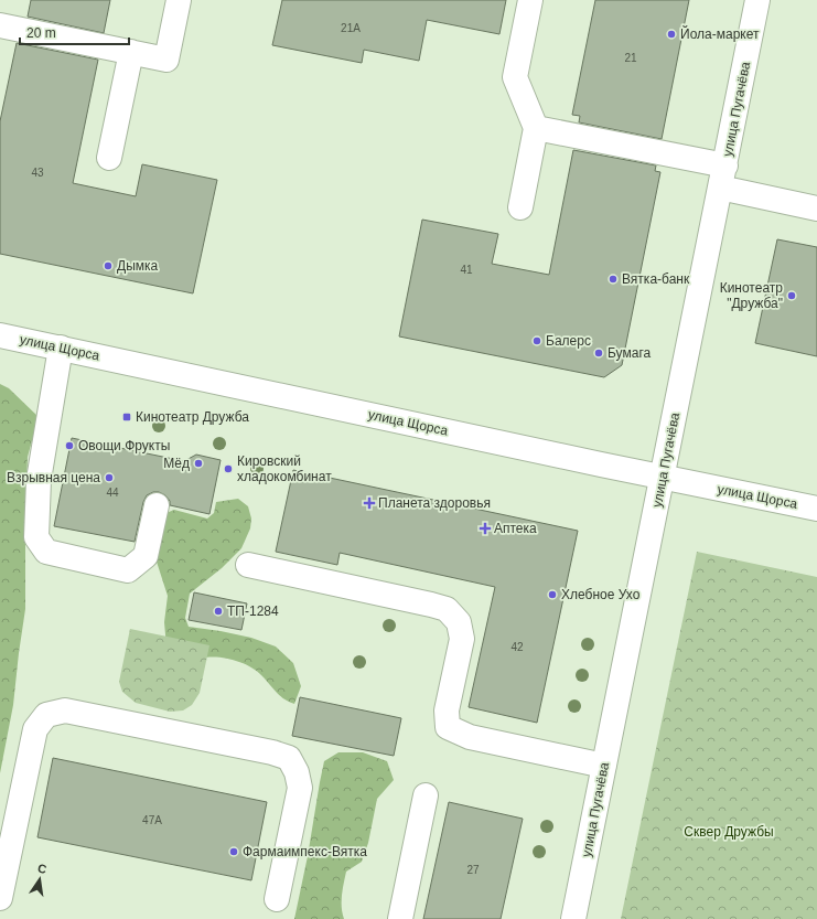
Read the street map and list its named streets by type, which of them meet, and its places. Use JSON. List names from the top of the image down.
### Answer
{
  "streets": {
    "street": ["улица Пугачёва", "улица Щорса"]
  },
  "crossings": [
    ["улица Пугачёва", "улица Щорса"]
  ],
  "parks": ["Сквер Дружбы"],
  "places": {
    "other": [
      "Йола-маркет",
      "Дымка",
      "Вятка-банк",
      "Кинотеатр \"Дружба\"",
      "Балерс",
      "Бумага",
      "Овощи Фрукты",
      "Мёд",
      "Кировский хладокомбинат",
      "Взрывная цена",
      "Хлебное Ухо",
      "ТП-1284",
      "Фармаимпекс-Вятка"
    ],
    "transit": ["Кинотеатр Дружба"],
    "health": ["Планета здоровья", "Аптека"]
  },
  "house_numbers": [
    "21А",
    "21",
    "43",
    "41",
    "44",
    "42",
    "47А",
    "27"
  ],
  "scale_bar": "20 m",
  "north": "top"
}
